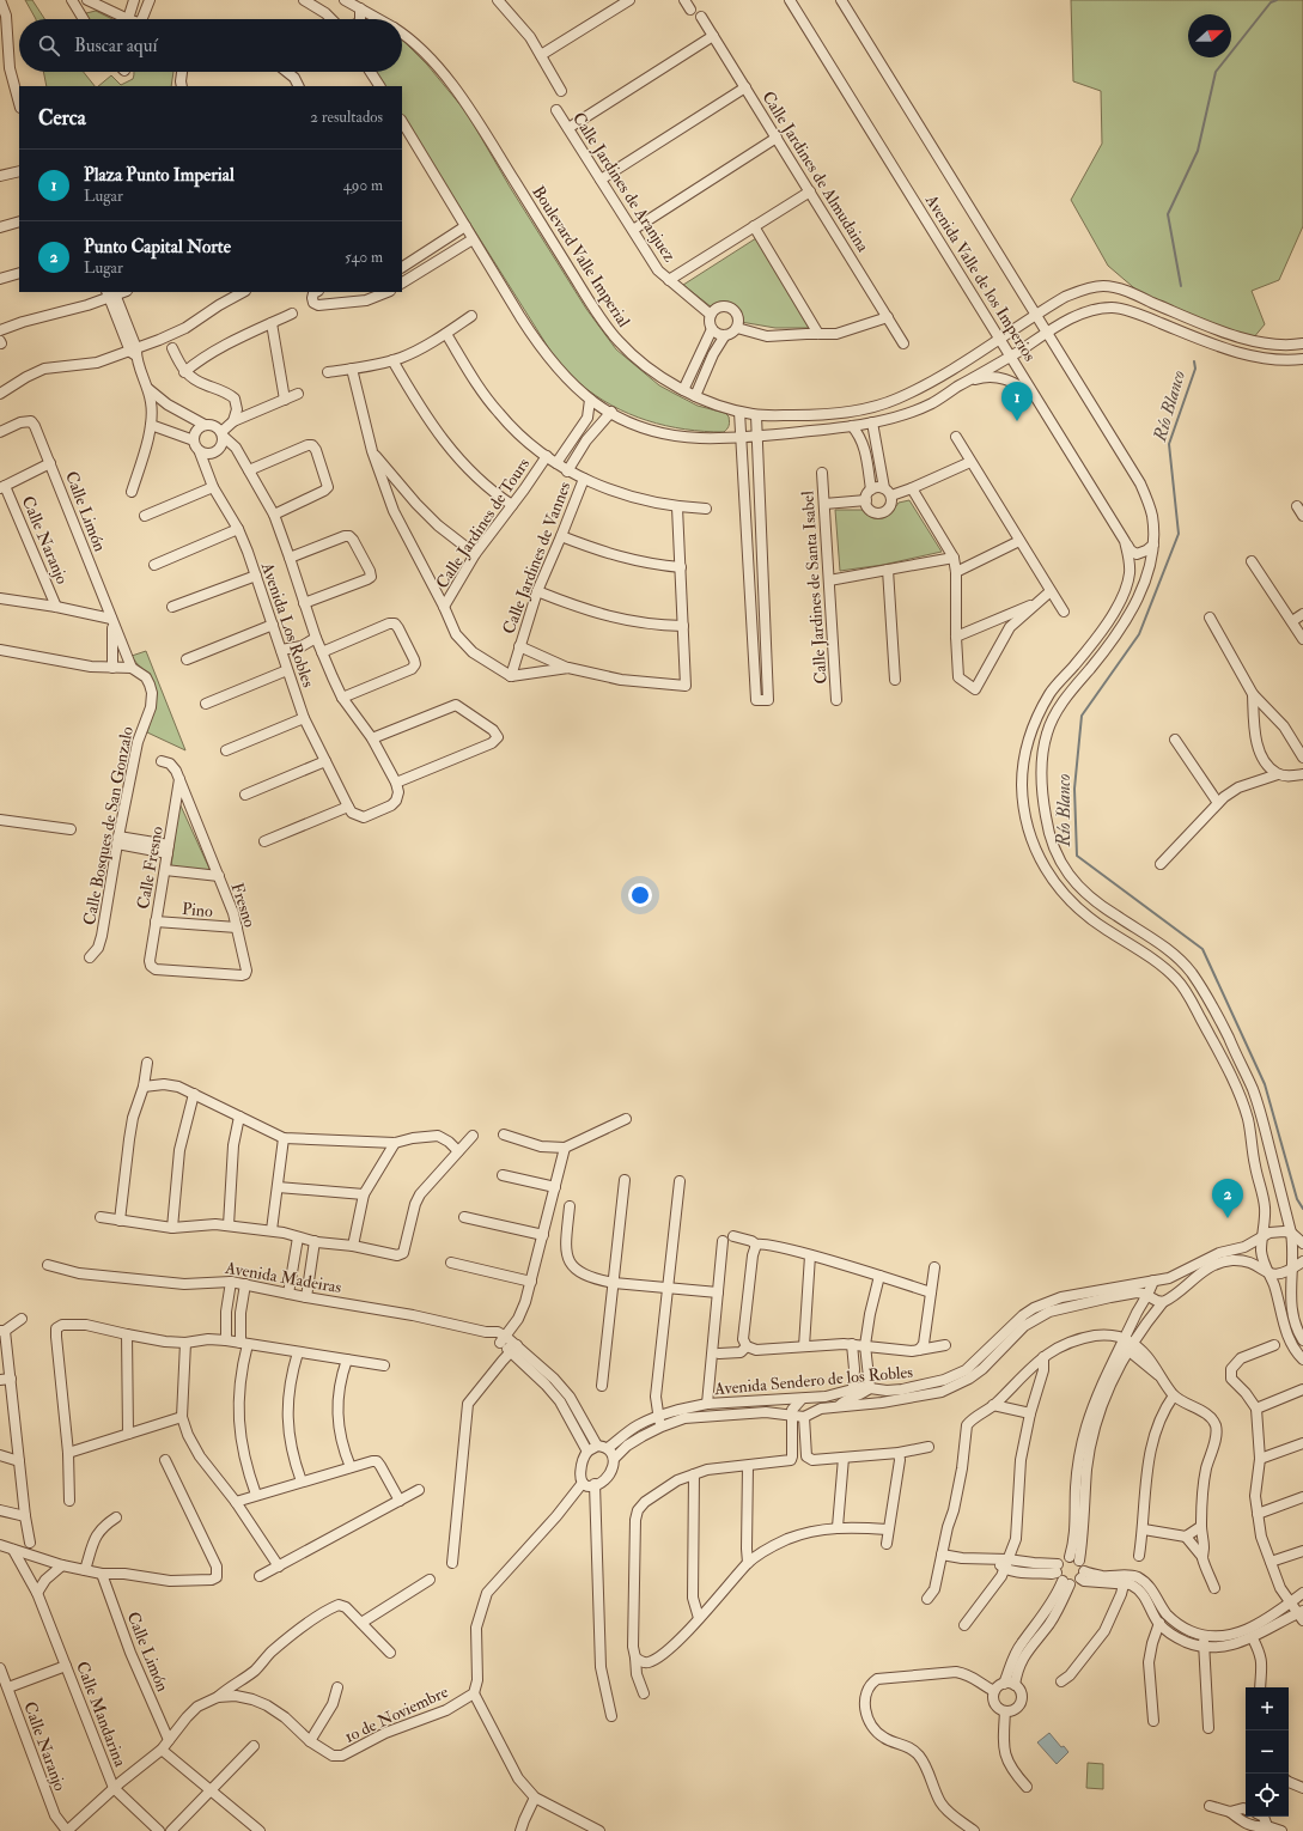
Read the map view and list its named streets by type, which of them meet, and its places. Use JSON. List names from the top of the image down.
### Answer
{
  "streets": {
    "street": [
      "Calle Jardines de Almudaina",
      "Calle Jardines de Aranjuez",
      "Boulevard Valle Imperial",
      "Avenida Valle de los Imperios",
      "Calle Limón",
      "Calle Jardines de Tours",
      "Calle Naranjo",
      "Calle Jardines de Vannes",
      "Calle Jardines de Santa Isabel",
      "Avenida Los Robles",
      "Calle Bosques de San Gonzalo",
      "Calle Fresno",
      "Fresno",
      "Pino",
      "Avenida Madeiras",
      "Avenida Sendero de los Robles",
      "Calle Mandarina",
      "1o de Noviembre"
    ]
  },
  "crossings": [
    ["Boulevard Valle Imperial", "Avenida Valle de los Imperios"],
    ["Avenida Valle de los Imperios", "Avenida Sendero de los Robles"],
    ["Calle Limón", "Calle Bosques de San Gonzalo"],
    ["Calle Limón", "1o de Noviembre"],
    ["Calle Naranjo", "1o de Noviembre"],
    ["Calle Fresno", "Fresno"],
    ["Calle Fresno", "Pino"],
    ["Fresno", "Pino"],
    ["Avenida Madeiras", "Avenida Sendero de los Robles"],
    ["Avenida Madeiras", "1o de Noviembre"],
    ["Avenida Sendero de los Robles", "1o de Noviembre"],
    ["Calle Mandarina", "1o de Noviembre"]
  ],
  "water": ["Río Blanco"],
  "north": "right",
  "page": {
    "search": "Buscar aquí",
    "heading": ["Cerca", "2 resultados"],
    "list": [
      {
        "mark": "1",
        "name": "Plaza Punto Imperial",
        "note": "Lugar",
        "value": "490 m"
      },
      {
        "mark": "2",
        "name": "Punto Capital Norte",
        "note": "Lugar",
        "value": "540 m"
      }
    ],
    "pins": ["1", "2"],
    "map_buttons": ["+", "−"]
  }
}
